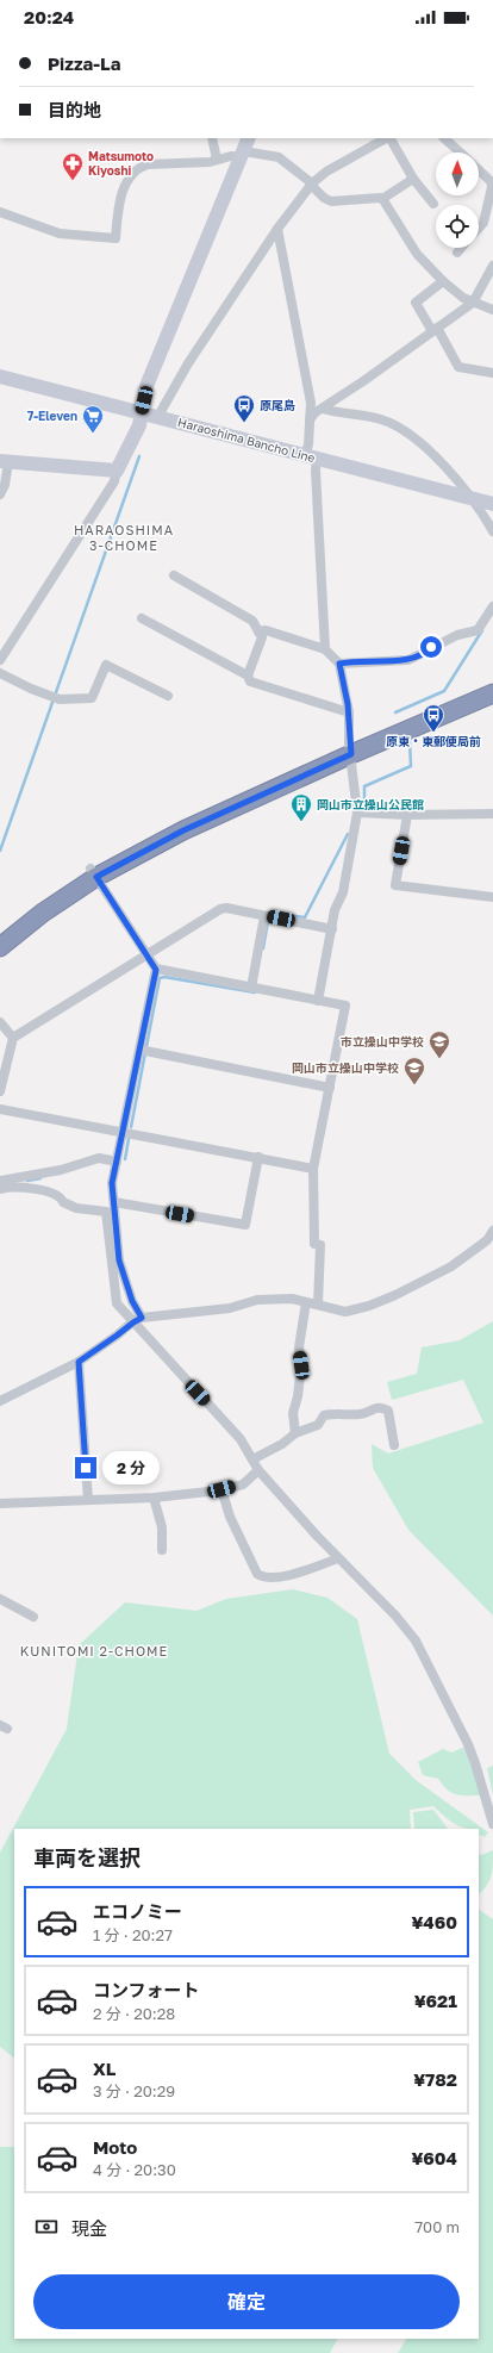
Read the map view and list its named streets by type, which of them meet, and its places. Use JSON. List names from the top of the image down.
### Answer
{
  "streets": {
    "main road": ["Haraoshima Bancho Line"]
  },
  "districts": ["HARAOSHIMA 3-CHOME", "KUNITOMI 2-CHOME"],
  "places": {
    "pharmacy": ["Matsumoto Kiyoshi"],
    "bus stop": ["原尾島", "原東・東郵便局前"],
    "supermarket": ["7-Eleven"],
    "building": ["岡山市立操山公民館"],
    "school or university": ["市立操山中学校", "岡山市立操山中学校"]
  },
  "north": "top",
  "page": {
    "status": "20:24",
    "banner": ["Pizza-La", "目的地"],
    "bubble": "2 分",
    "heading": "車両を選択",
    "list": [
      {
        "name": "エコノミー",
        "note": "1 分 · 20:27",
        "value": "¥460"
      },
      {
        "name": "コンフォート",
        "note": "2 分 · 20:28",
        "value": "¥621"
      },
      {
        "name": "XL",
        "note": "3 分 · 20:29",
        "value": "¥782"
      },
      {
        "name": "Moto",
        "note": "4 分 · 20:30",
        "value": "¥604"
      }
    ],
    "pay": ["現金", "700 m"],
    "buttons": "確定"
  }
}
